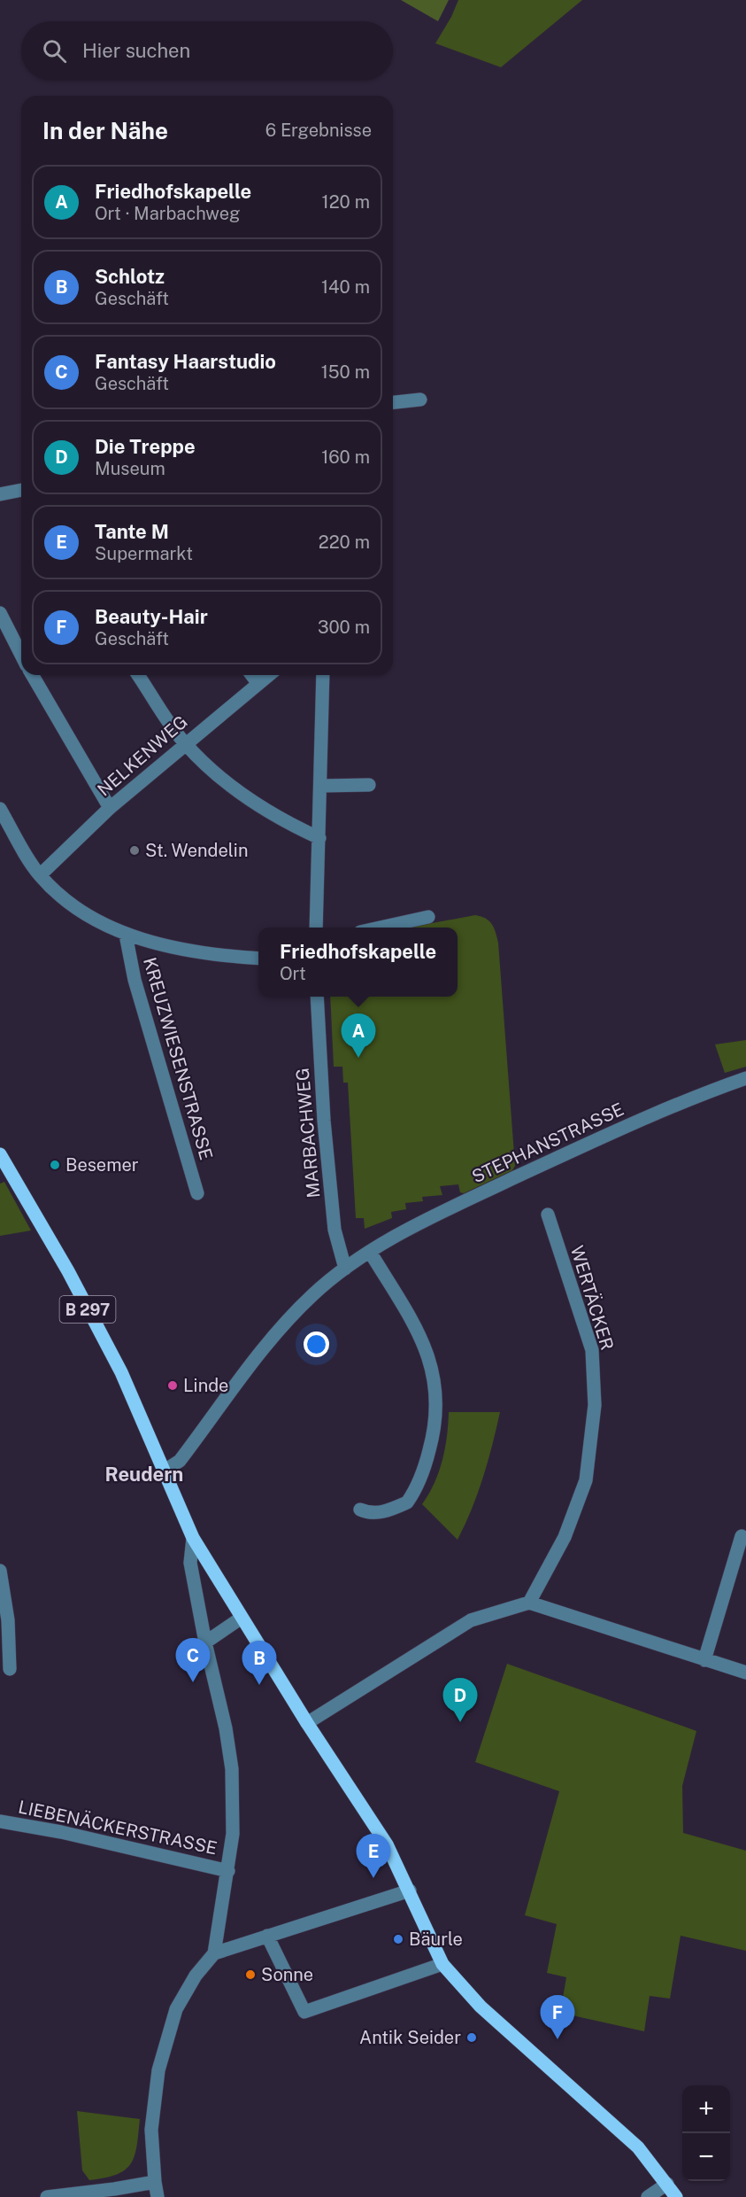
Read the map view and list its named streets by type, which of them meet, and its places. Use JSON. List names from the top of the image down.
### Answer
{
  "streets": {
    "main road": ["B 297"],
    "street": [
      "NELKENWEG",
      "KREUZWIESENSTRASSE",
      "MARBACHWEG",
      "STEPHANSTRASSE",
      "WERTÄCKER",
      "LIEBENÄCKERSTRASSE"
    ]
  },
  "crossings": [
    ["MARBACHWEG", "STEPHANSTRASSE"],
    ["STEPHANSTRASSE", "B 297"]
  ],
  "districts": ["Reudern"],
  "places": [
    "St. Wendelin",
    "Besemer",
    "Linde",
    "Bäurle",
    "Sonne",
    "Antik Seider"
  ],
  "page": {
    "search": "Hier suchen",
    "heading": ["In der Nähe", "6 Ergebnisse"],
    "list": [
      {
        "mark": "A",
        "name": "Friedhofskapelle",
        "note": "Ort · Marbachweg",
        "value": "120 m"
      },
      {
        "mark": "B",
        "name": "Schlotz",
        "note": "Geschäft",
        "value": "140 m"
      },
      {
        "mark": "C",
        "name": "Fantasy Haarstudio",
        "note": "Geschäft",
        "value": "150 m"
      },
      {
        "mark": "D",
        "name": "Die Treppe",
        "note": "Museum",
        "value": "160 m"
      },
      {
        "mark": "E",
        "name": "Tante M",
        "note": "Supermarkt",
        "value": "220 m"
      },
      {
        "mark": "F",
        "name": "Beauty-Hair",
        "note": "Geschäft",
        "value": "300 m"
      }
    ],
    "popup": ["Friedhofskapelle", "Ort"],
    "pins": [
      "A",
      "C",
      "B",
      "D",
      "E",
      "F"
    ],
    "map_buttons": ["+", "−"]
  }
}
